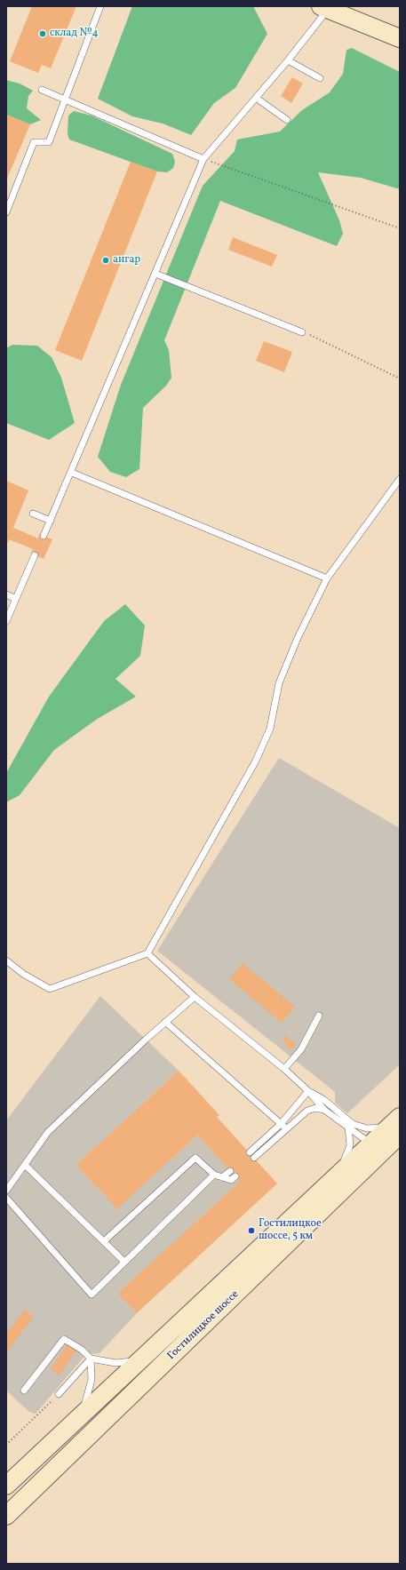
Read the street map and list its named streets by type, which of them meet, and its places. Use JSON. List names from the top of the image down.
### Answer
{
  "streets": {
    "main road": ["Гостилицкое шоссе"]
  },
  "places": ["склад №4", "ангар", "Гостилицкое шоссе, 5 км"]
}
